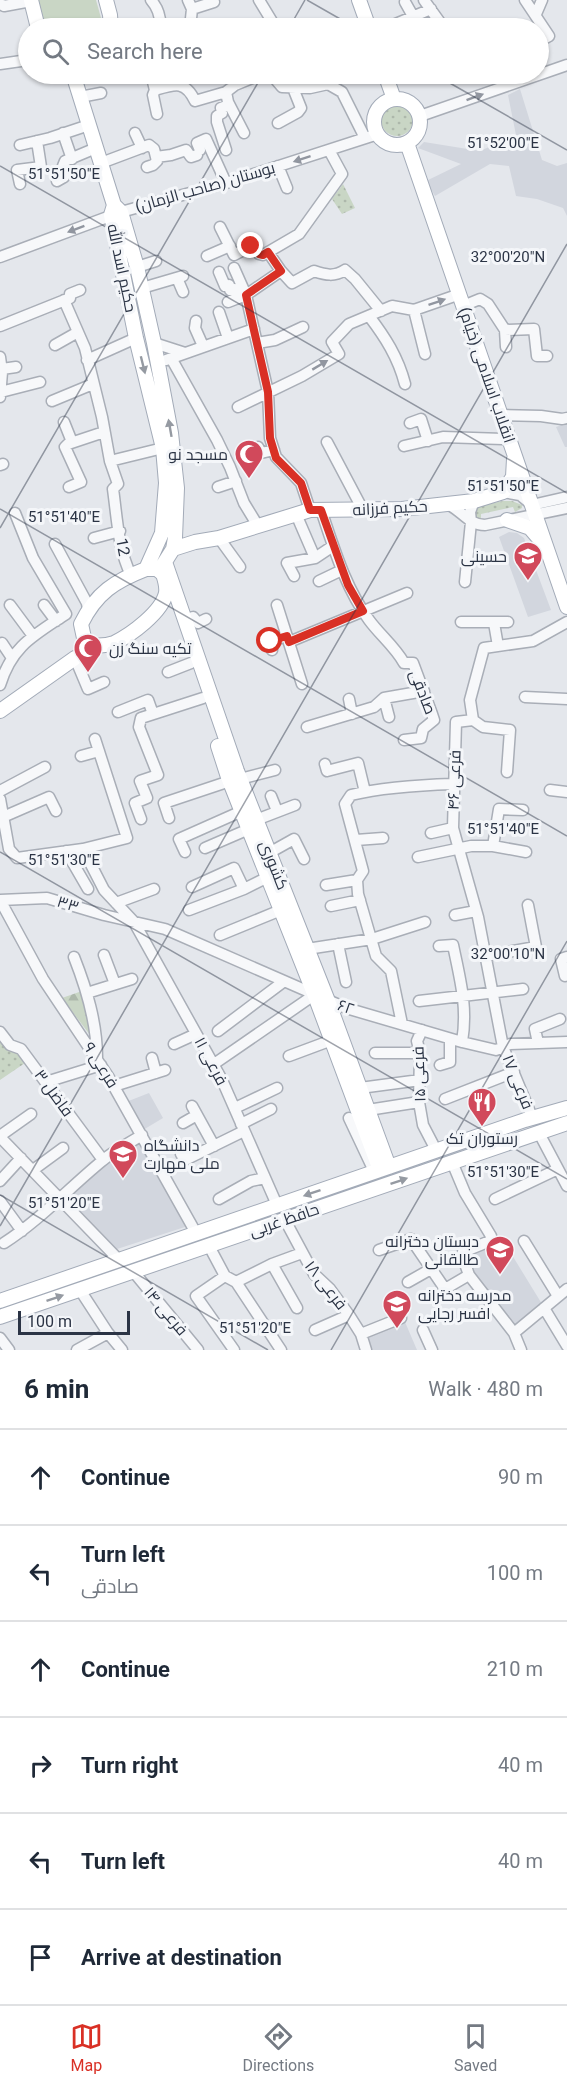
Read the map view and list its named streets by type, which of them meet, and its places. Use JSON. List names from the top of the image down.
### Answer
{
  "streets": {
    "main road": [
      "حکیم اسد الله",
      "انقلاب اسلامی (خیام)",
      "حکیم فرزانه",
      "کشوری",
      "حافظ غربی"
    ],
    "street": [
      "بوستان (صاحب الزمان)",
      "12",
      "صادقی",
      "فرعی ۴۶",
      "۳۳",
      "۶۲",
      "فرعی ۱۱",
      "فرعی ۹",
      "فرعی ۱۵",
      "فرعی ۱۷",
      "فاضل ۳",
      "فرعی ۱۸",
      "فرعی ۱۴"
    ]
  },
  "crossings": [
    ["بوستان (صاحب الزمان)", "حکیم اسد الله"],
    ["بوستان (صاحب الزمان)", "انقلاب اسلامی (خیام)"],
    ["حکیم اسد الله", "حکیم فرزانه"],
    ["حکیم اسد الله", "کشوری"],
    ["حکیم فرزانه", "صادقی"],
    ["فرعی ۴۶", "۶۲"],
    ["فرعی ۴۶", "فرعی ۱۷"],
    ["کشوری", "۶۲"],
    ["کشوری", "حافظ غربی"],
    ["۳۳", "۶۲"],
    ["۳۳", "فرعی ۱۱"],
    ["۳۳", "فرعی ۹"],
    ["۶۲", "فرعی ۱۱"],
    ["۶۲", "فرعی ۱۵"],
    ["۶۲", "فرعی ۱۷"],
    ["فرعی ۱۱", "حافظ غربی"],
    ["فرعی ۹", "حافظ غربی"],
    ["فرعی ۱۵", "حافظ غربی"],
    ["فرعی ۱۷", "حافظ غربی"],
    ["حافظ غربی", "فرعی ۱۸"],
    ["حافظ غربی", "فرعی ۱۴"]
  ],
  "places": {
    "mosque": ["مسجد نو", "تکیه سنگ زن"],
    "school or university": [
      "حسینی",
      "دانشگاه ملی مهارت",
      "دبستان دخترانه طالقانی",
      "مدرسه دخترانه افسر رجایی"
    ],
    "restaurant": ["رستوران تک"]
  },
  "scale_bar": "100 m",
  "page": {
    "search": "Search here",
    "scale": "100 m",
    "heading": ["6 min", "Walk · 480 m"],
    "list": [
      ["Continue", "90 m"],
      ["Turn left", "صادقی", "100 m"],
      ["Continue", "210 m"],
      ["Turn right", "40 m"],
      ["Turn left", "40 m"],
      "Arrive at destination"
    ],
    "nav": ["Map", "Directions", "Saved"]
  },
  "coordinates": [
    "51°52'00\"E",
    "51°51'50\"E",
    "32°00'20\"N",
    "51°51'40\"E",
    "51°51'30\"E",
    "32°00'10\"N",
    "51°51'20\"E"
  ]
}
